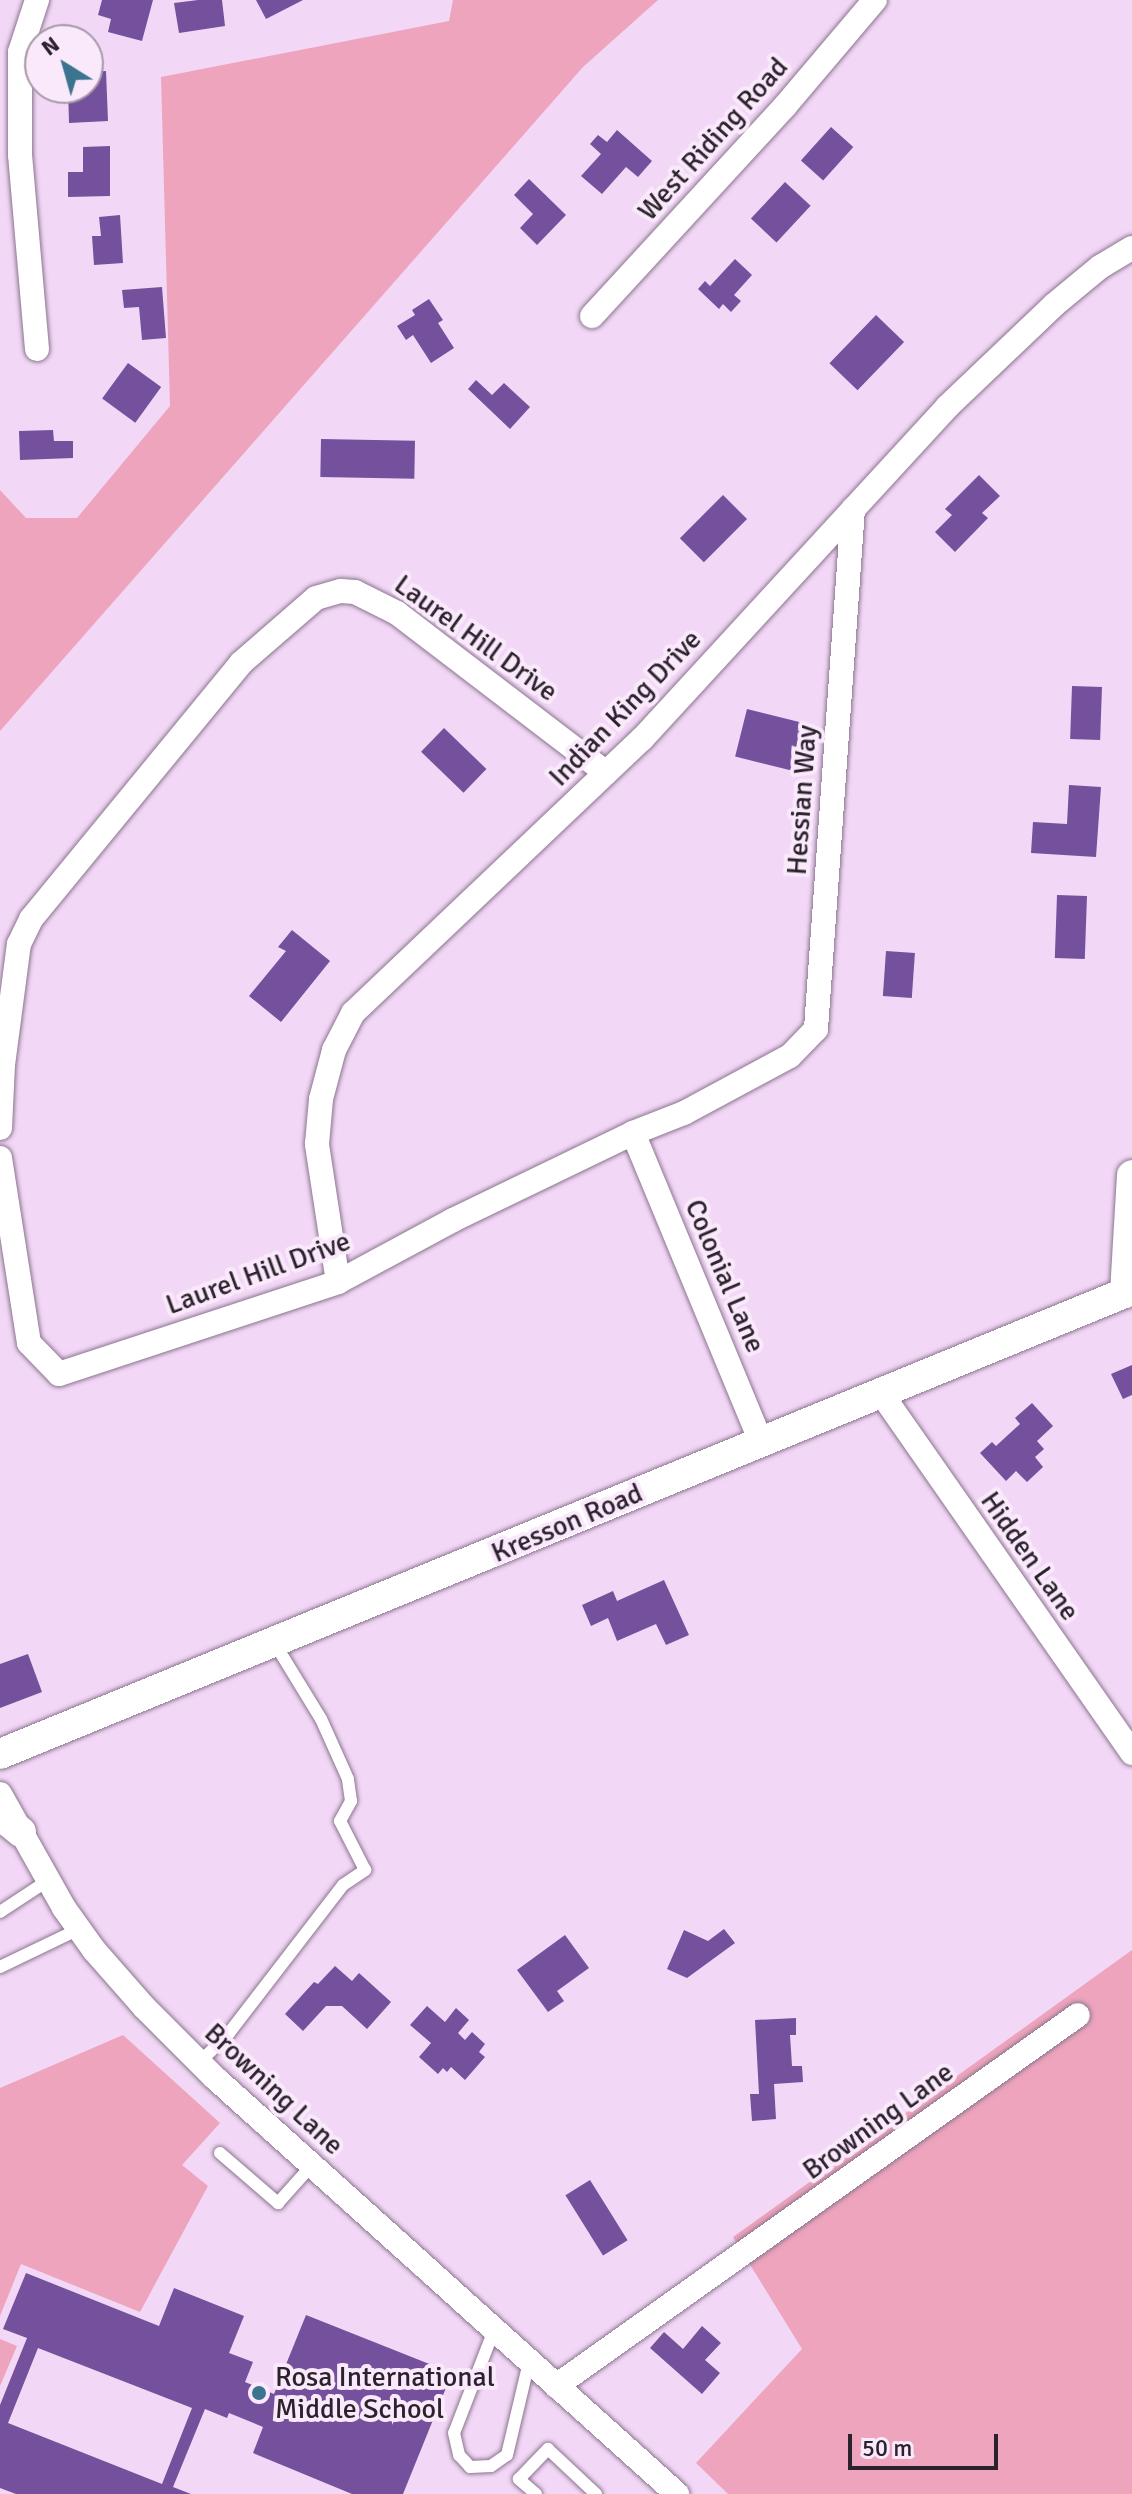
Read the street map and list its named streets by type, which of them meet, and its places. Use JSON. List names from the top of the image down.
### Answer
{
  "streets": {
    "street": [
      "West Riding Road",
      "Laurel Hill Drive",
      "Indian King Drive",
      "Hessian Way",
      "Colonial Lane",
      "Kresson Road",
      "Hidden Lane",
      "Browning Lane"
    ]
  },
  "crossings": [
    ["Laurel Hill Drive", "Indian King Drive"],
    ["Laurel Hill Drive", "Hessian Way"],
    ["Laurel Hill Drive", "Colonial Lane"],
    ["Indian King Drive", "Hessian Way"],
    ["Colonial Lane", "Kresson Road"],
    ["Kresson Road", "Hidden Lane"]
  ],
  "places": ["Rosa International Middle School"],
  "scale_bar": "50 m",
  "north": "top left"
}
